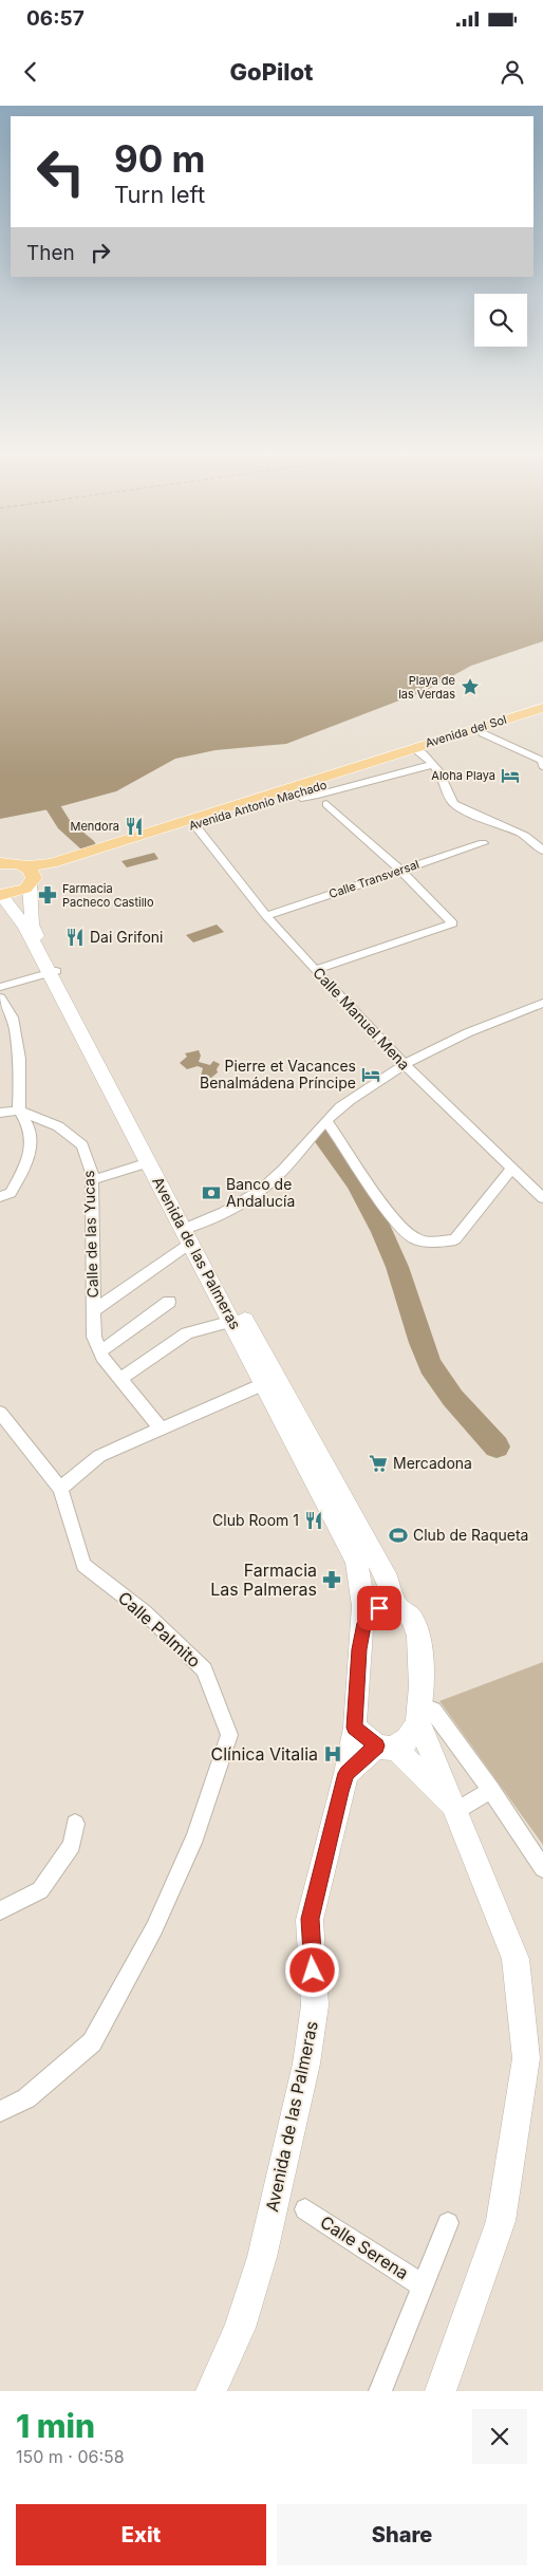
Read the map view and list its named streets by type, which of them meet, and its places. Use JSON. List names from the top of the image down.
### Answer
{
  "streets": {
    "main road": ["Avenida del Sol", "Avenida Antonio Machado"],
    "street": [
      "Calle Transversal",
      "Calle Manuel Mena",
      "Calle de las Yucas",
      "Avenida de las Palmeras",
      "Calle Palmito",
      "Calle Serena"
    ]
  },
  "crossings": [
    ["Avenida del Sol", "Avenida Antonio Machado"],
    ["Avenida Antonio Machado", "Calle Manuel Mena"],
    ["Avenida Antonio Machado", "Avenida de las Palmeras"],
    ["Calle Transversal", "Calle Manuel Mena"]
  ],
  "places": {
    "place": ["Playa de las Verdas"],
    "hotel": ["Aloha Playa", "Pierre et Vacances Benalmádena Príncipe"],
    "restaurant": ["Mendora", "Dai Grifoni", "Club Room 1"],
    "pharmacy": ["Farmacia Pacheco Castillo", "Farmacia Las Palmeras"],
    "bank": ["Banco de Andalucía"],
    "supermarket": ["Mercadona"],
    "sports": ["Club de Raqueta"],
    "hospital": ["Clínica Vitalia"]
  },
  "page": {
    "status": "06:57",
    "header": "GoPilot",
    "turn": ["90 m", "Turn left"],
    "then": "Then",
    "heading": ["1 min", "150 m · 06:58"],
    "buttons": ["Exit", "Share"]
  }
}
